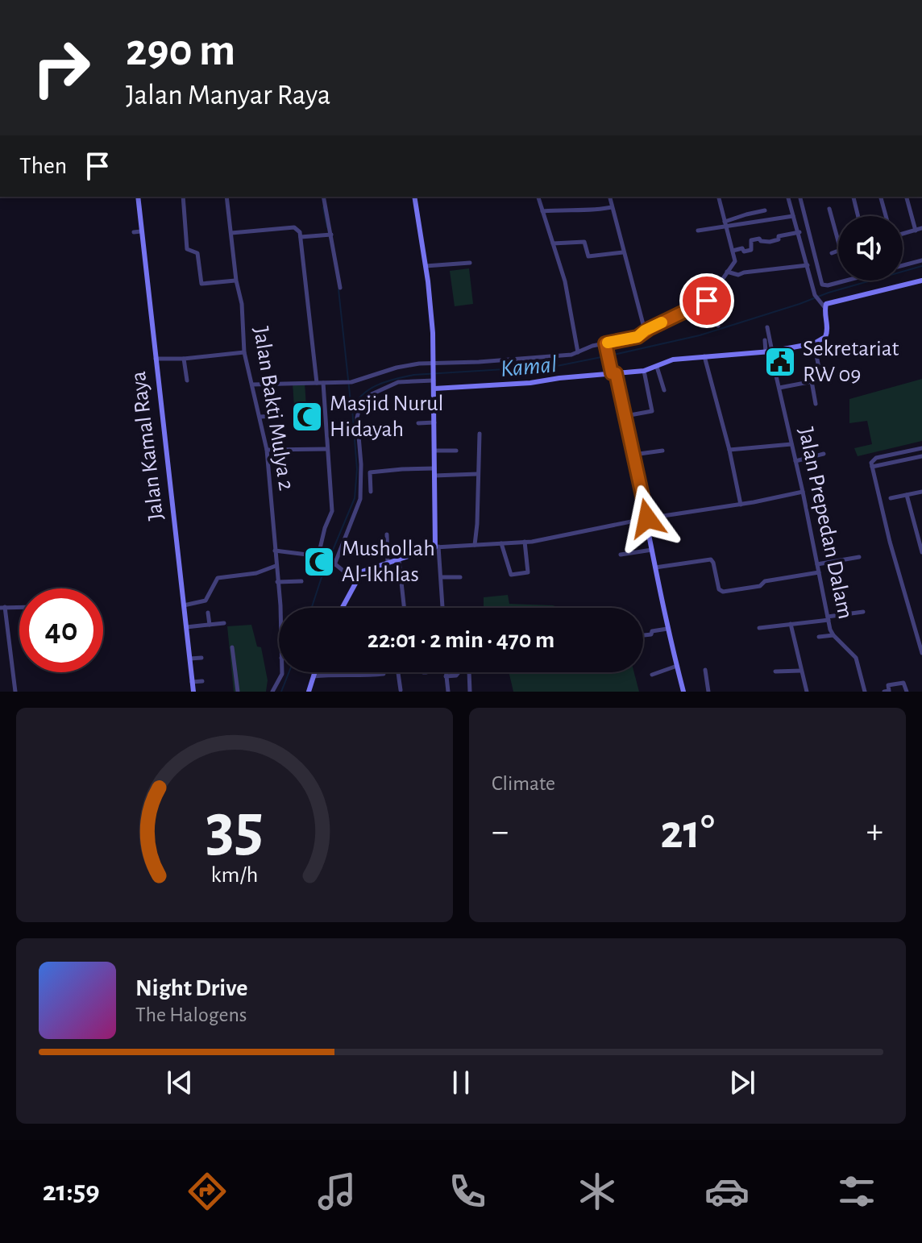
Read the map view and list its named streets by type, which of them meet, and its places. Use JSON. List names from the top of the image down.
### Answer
{
  "streets": {
    "street": ["Jalan Bakti Mulya 2", "Jalan Kamal Raya", "Jalan Prepedan Dalam"]
  },
  "water": ["Kamal"],
  "places": {
    "public building": ["Sekretariat RW 09"],
    "mosque": ["Masjid Nurul Hidayah", "Mushollah Al-Ikhlas"]
  },
  "page": {
    "turn": ["290 m", "Jalan Manyar Raya"],
    "then": "Then",
    "limit": "40",
    "trip": "22:01 · 2 min · 470 m",
    "tile": "Climate",
    "heat": ["−", "21°", "+"],
    "song": ["Night Drive", "The Halogens"],
    "tabs": "21:59",
    "gauge": ["35", "km/h"]
  }
}
